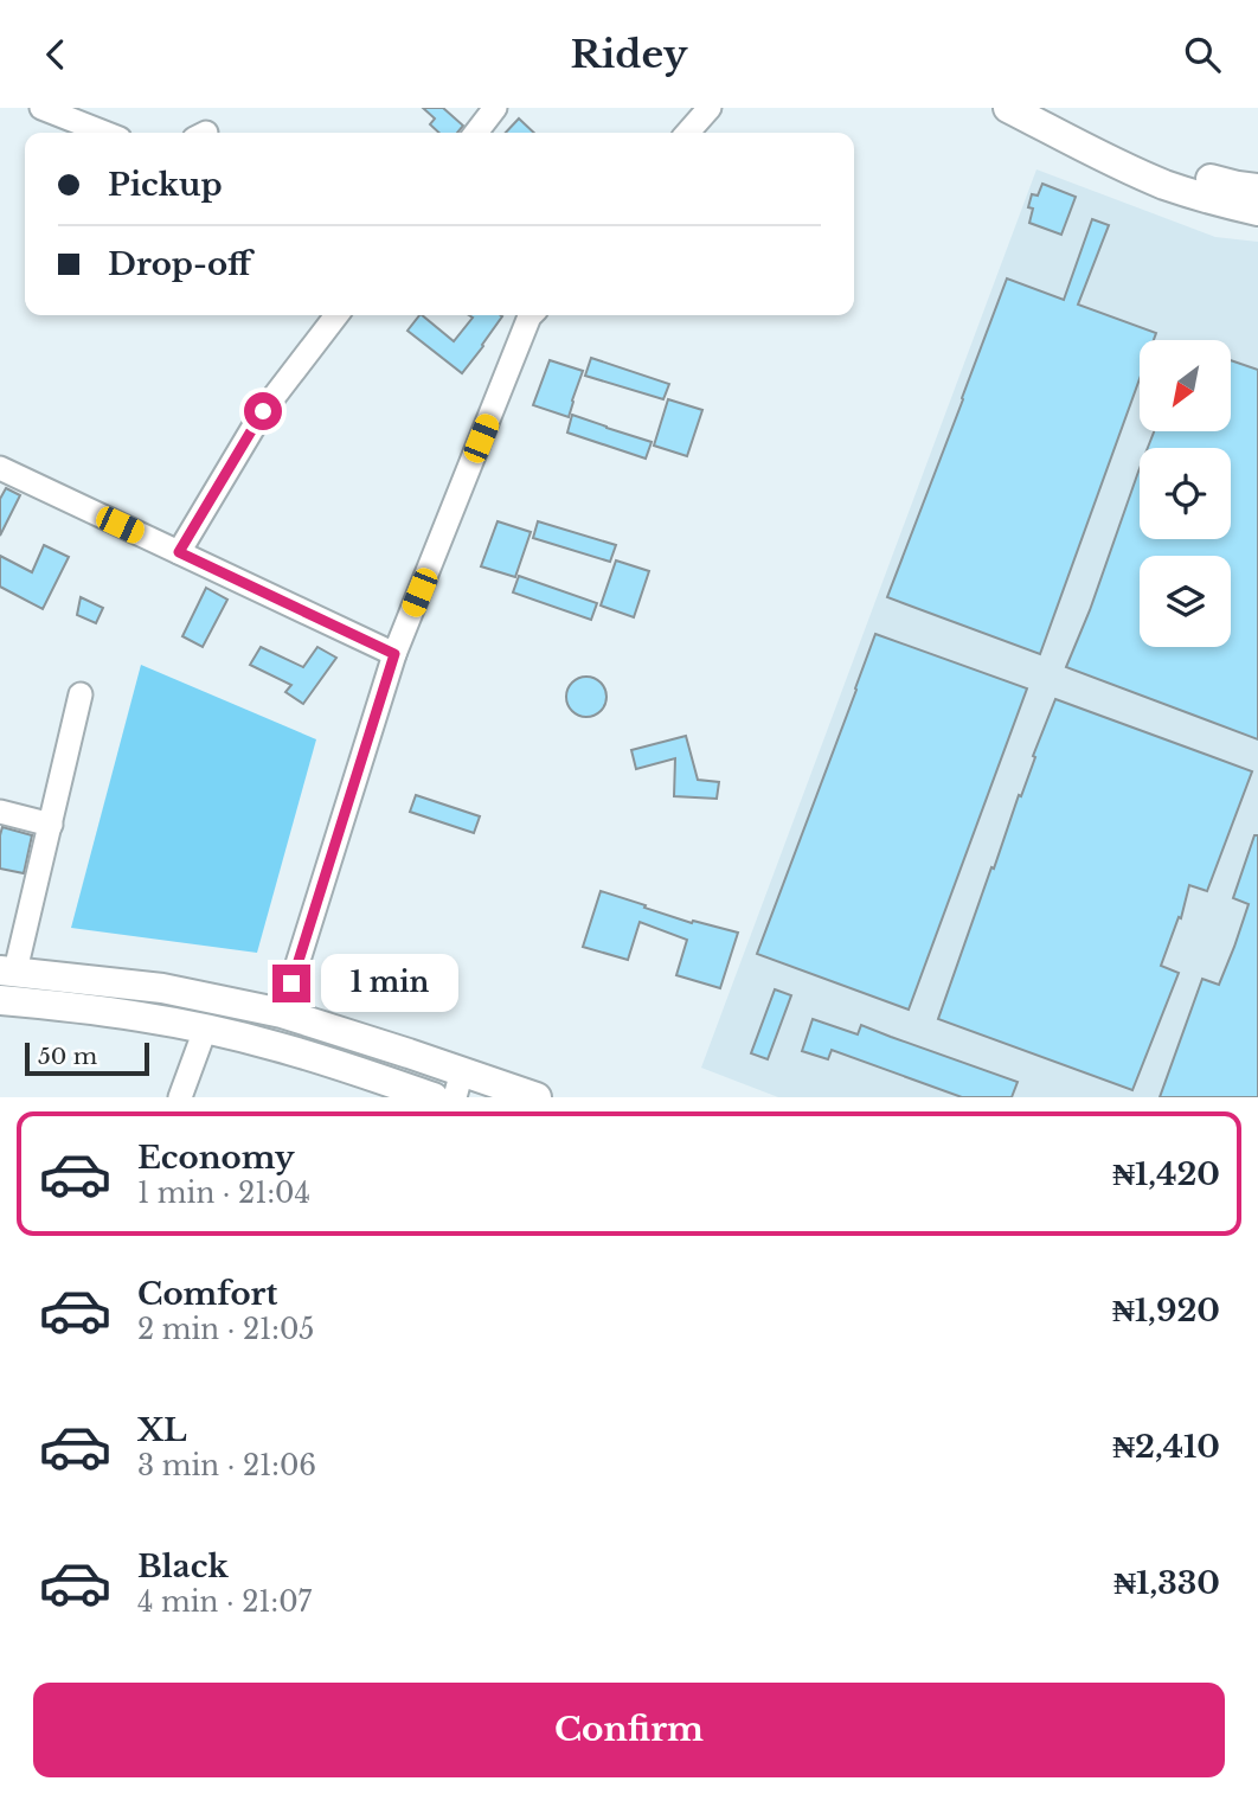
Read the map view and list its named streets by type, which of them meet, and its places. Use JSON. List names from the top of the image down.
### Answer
{
  "scale_bar": "50 m",
  "north": "bottom left",
  "page": {
    "header": "Ridey",
    "banner": ["Pickup", "Drop-off"],
    "bubble": "1 min",
    "scale": "50 m",
    "list": [
      {
        "name": "Economy",
        "note": "1 min · 21:04",
        "value": "₦1,420"
      },
      {
        "name": "Comfort",
        "note": "2 min · 21:05",
        "value": "₦1,920"
      },
      {
        "name": "XL",
        "note": "3 min · 21:06",
        "value": "₦2,410"
      },
      {
        "name": "Black",
        "note": "4 min · 21:07",
        "value": "₦1,330"
      }
    ],
    "buttons": "Confirm"
  }
}
